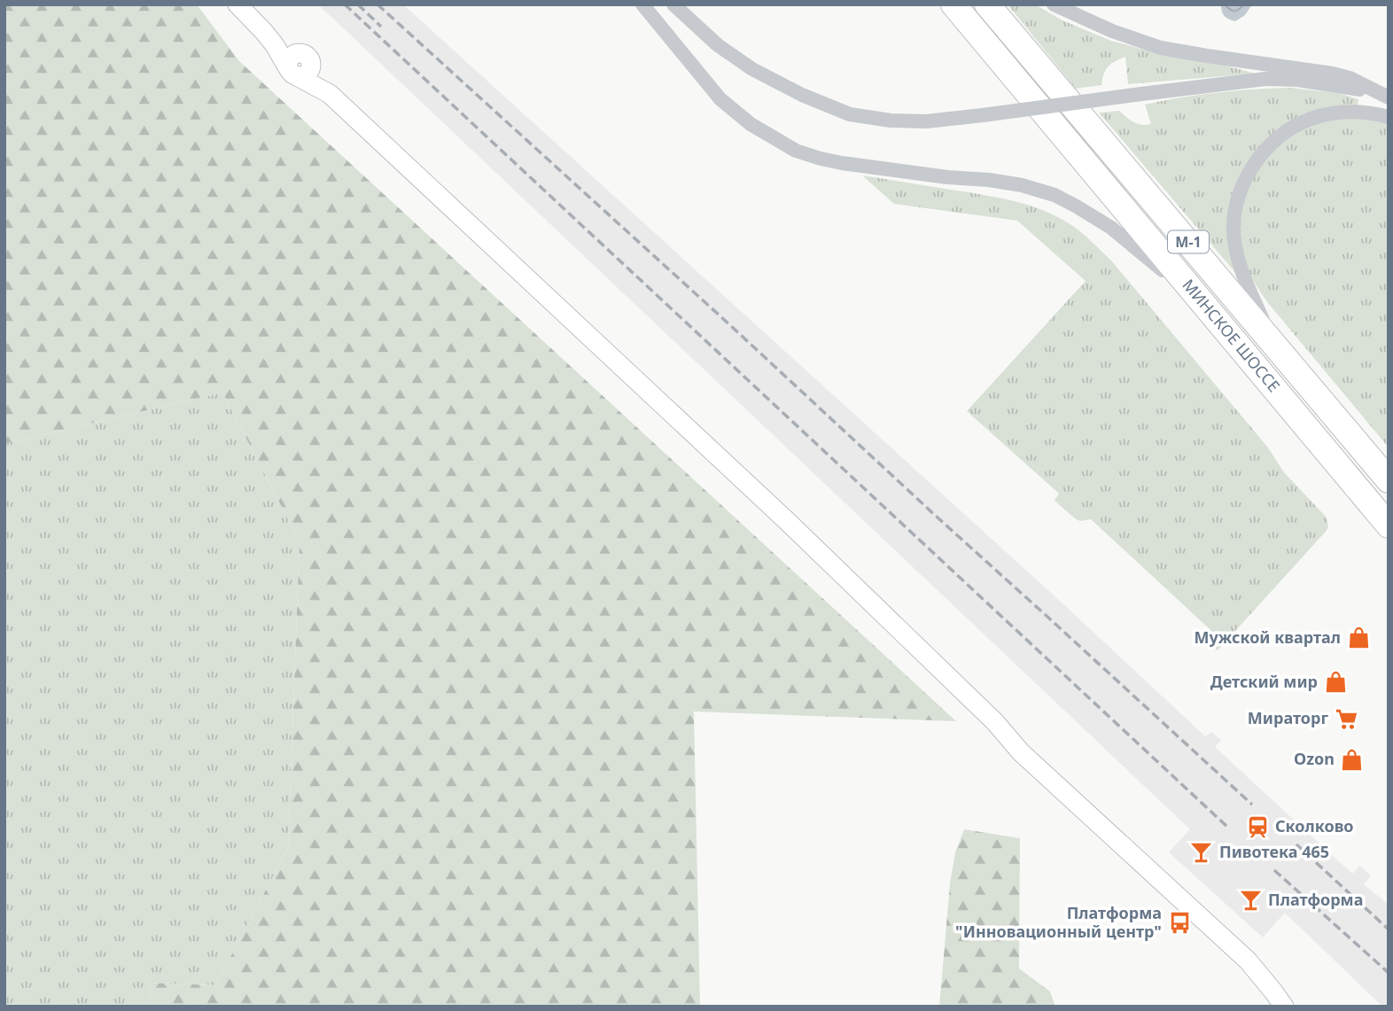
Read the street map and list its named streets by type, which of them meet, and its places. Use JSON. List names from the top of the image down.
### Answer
{
  "streets": {
    "highway": ["М-1", "МИНСКОЕ ШОССЕ"]
  },
  "places": {
    "shop": ["Мужской квартал", "Детский мир", "Ozon"],
    "supermarket": ["Мираторг"],
    "station": ["Сколково"],
    "bar": ["Пивотека 465", "Платформа"],
    "bus stop": ["Платформа \"Инновационный центр\""]
  }
}
